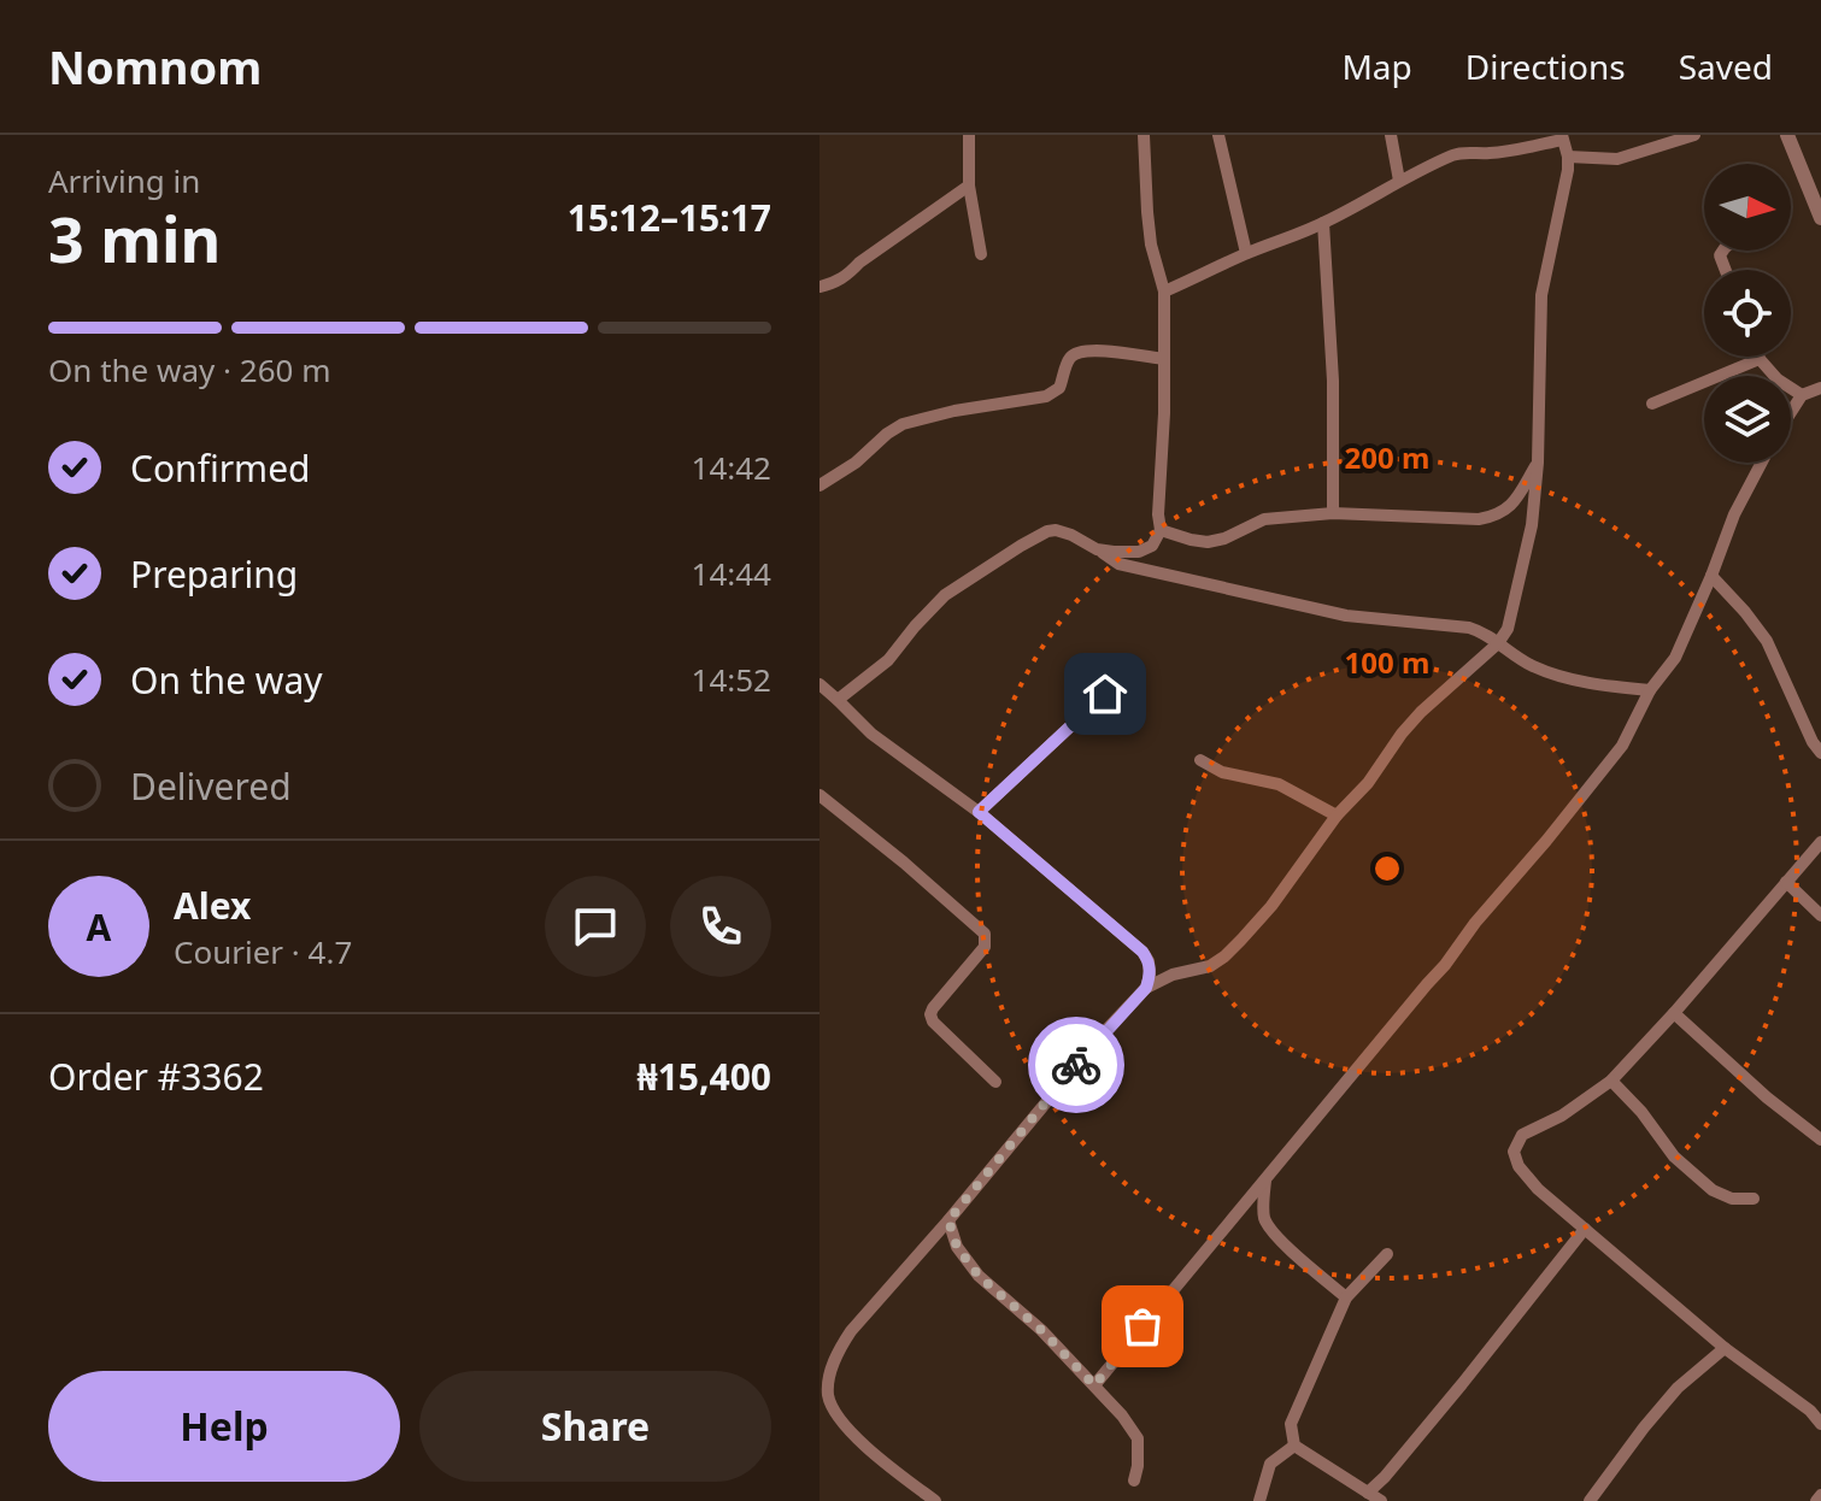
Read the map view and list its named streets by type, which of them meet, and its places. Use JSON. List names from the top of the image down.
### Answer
{
  "north": "right",
  "page": {
    "header": "Nomnom",
    "nav": ["Map", "Directions", "Saved"],
    "heading": ["3 min", "Arriving in", "15:12–15:17"],
    "panel": [
      "Alex",
      "Courier · 4.7",
      "Order #3362",
      "₦15,400"
    ],
    "bar": "On the way · 260 m",
    "list": [
      ["Confirmed", "14:42"],
      ["Preparing", "14:44"],
      ["On the way", "14:52"],
      "Delivered"
    ],
    "round": "A",
    "buttons": ["Help", "Share"]
  },
  "rings": ["200 m", "100 m"]
}
